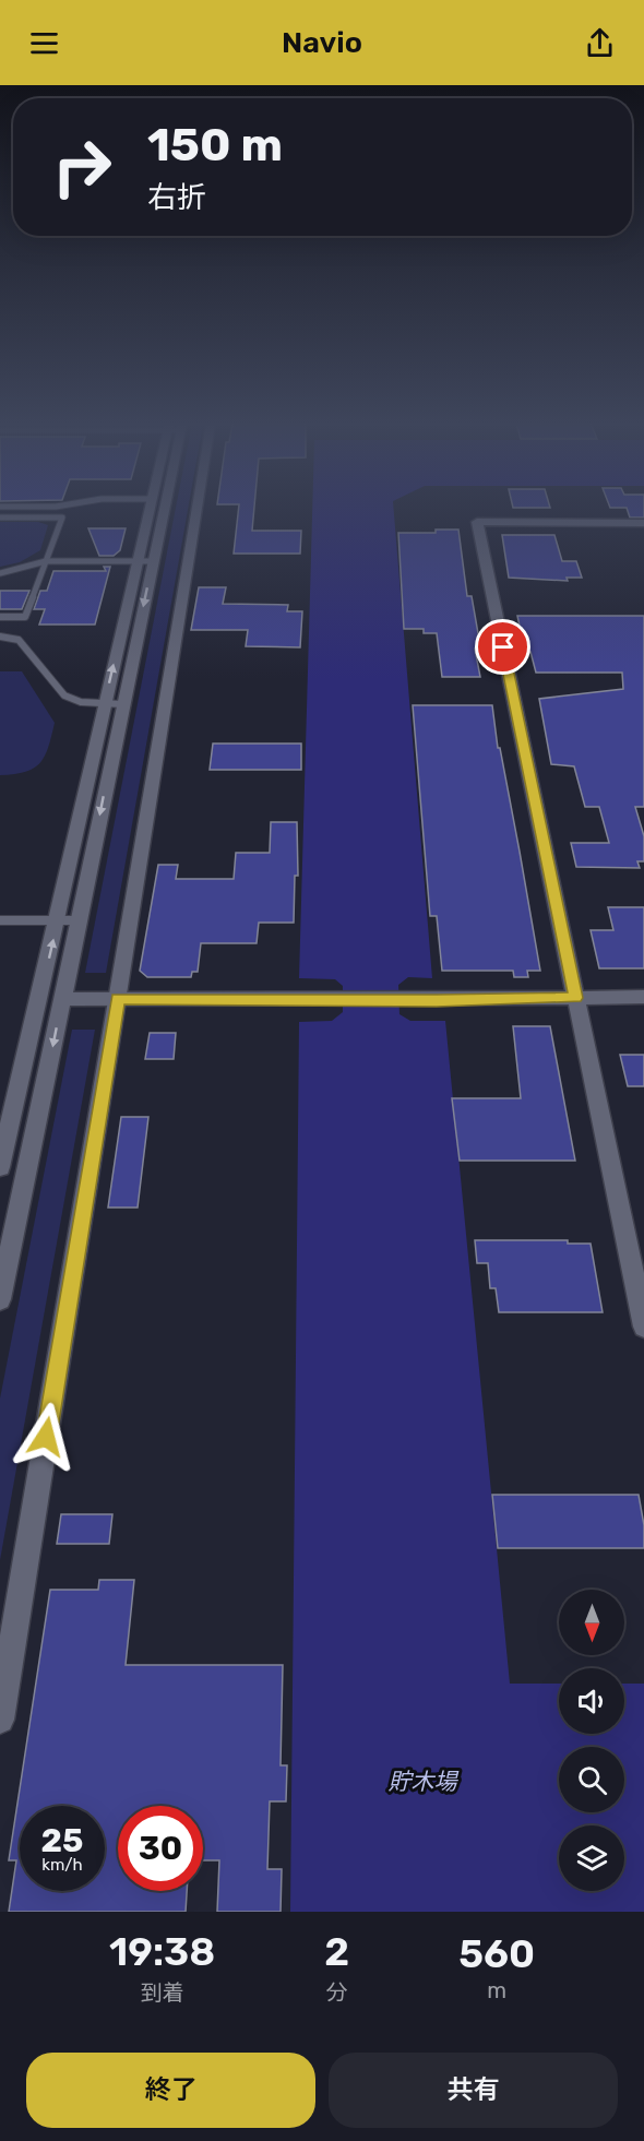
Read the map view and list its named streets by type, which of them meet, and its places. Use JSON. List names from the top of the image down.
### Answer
{
  "water": ["貯木場"],
  "north": "bottom",
  "page": {
    "header": "Navio",
    "turn": ["150 m", "右折"],
    "speed": "25 km/h",
    "limit": "30",
    "eta": [
      "19:38",
      "到着",
      "2",
      "分",
      "560",
      "m"
    ],
    "buttons": ["終了", "共有"]
  }
}
